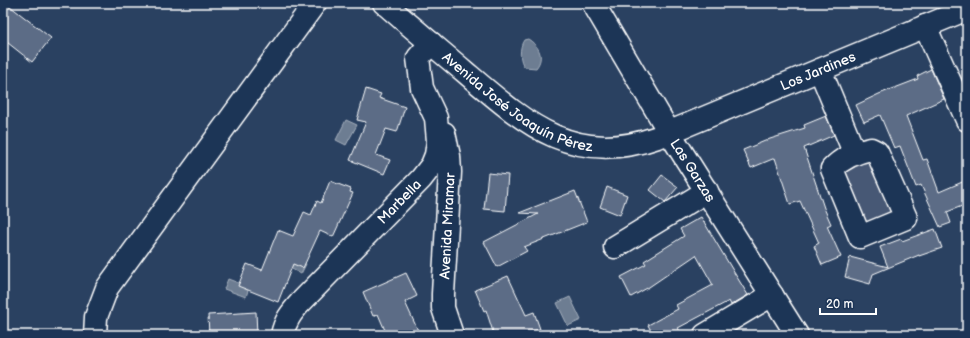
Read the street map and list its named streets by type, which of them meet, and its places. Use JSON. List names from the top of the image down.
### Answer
{
  "streets": {
    "street": [
      "Los Jardines",
      "Avenida José Joaquín Pérez",
      "Las Garzas",
      "Marbella",
      "Avenida Miramar"
    ]
  },
  "crossings": [
    ["Los Jardines", "Avenida José Joaquín Pérez"],
    ["Los Jardines", "Las Garzas"],
    ["Avenida José Joaquín Pérez", "Las Garzas"],
    ["Avenida José Joaquín Pérez", "Marbella"],
    ["Marbella", "Avenida Miramar"]
  ],
  "scale_bar": "20 m"
}
